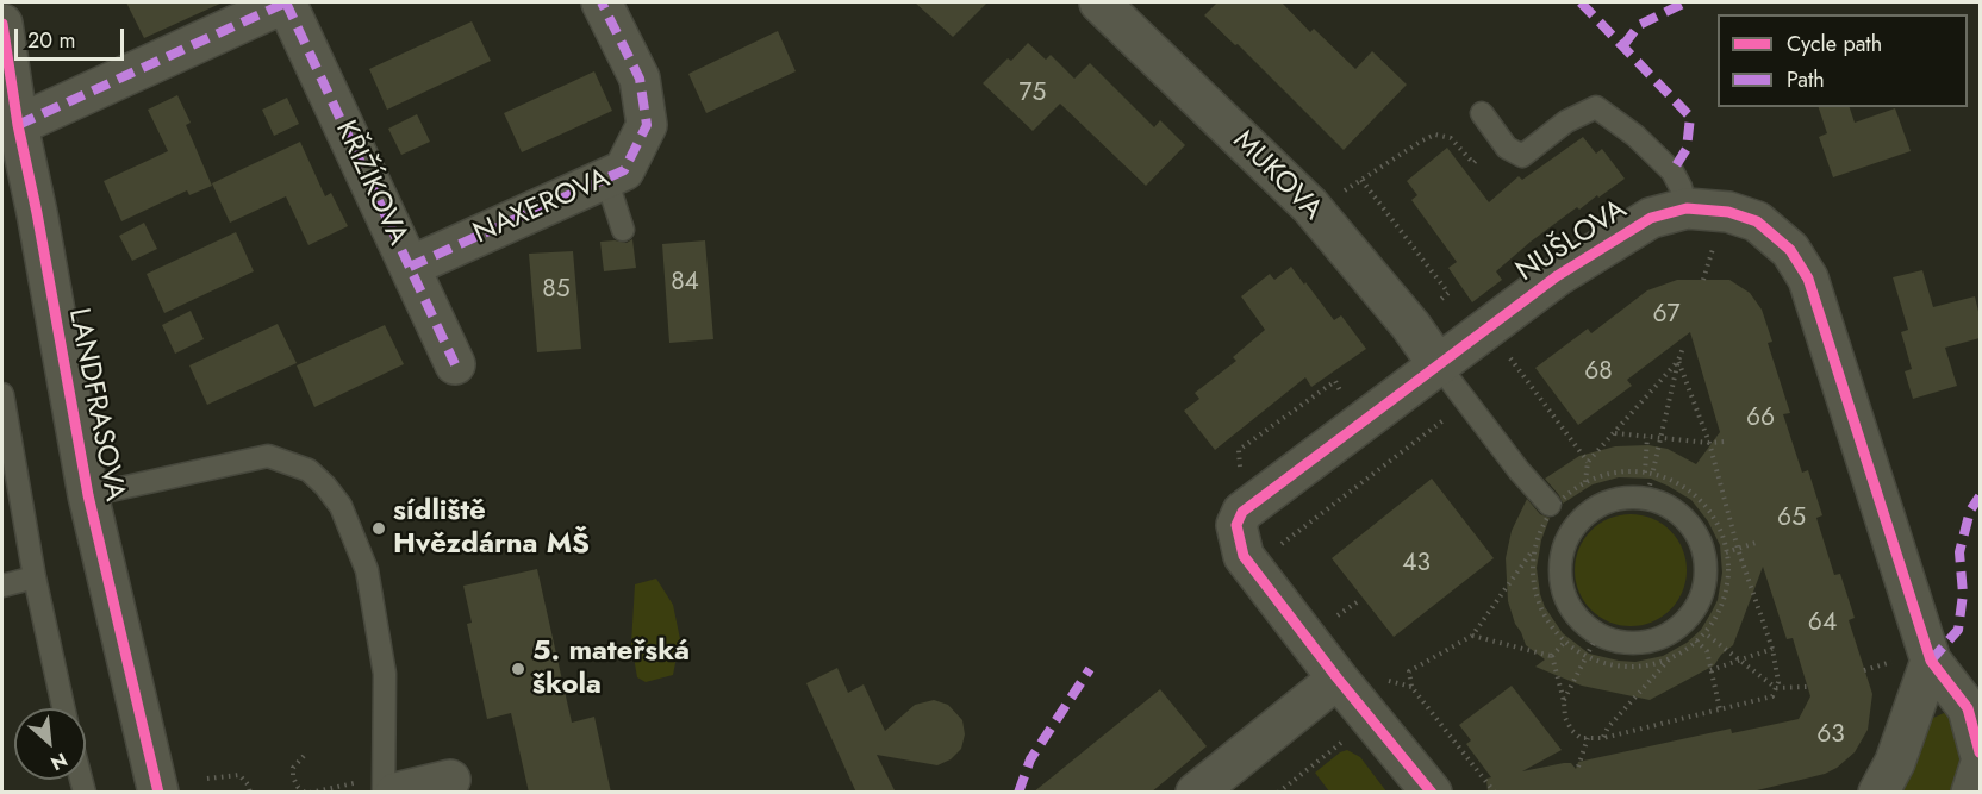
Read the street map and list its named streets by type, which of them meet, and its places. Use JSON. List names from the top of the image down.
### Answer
{
  "streets": {
    "street": [
      "MUKOVA",
      "KŘIŽÍKOVA",
      "NAXEROVA",
      "NUŠLOVA",
      "LANDFRASOVA"
    ]
  },
  "crossings": [
    ["MUKOVA", "NUŠLOVA"],
    ["KŘIŽÍKOVA", "NAXEROVA"]
  ],
  "places": ["sídliště Hvězdárna MŠ", "5. mateřská škola"],
  "house_numbers": [
    "75",
    "84",
    "85",
    "67",
    "68",
    "66",
    "65",
    "43",
    "64",
    "63"
  ],
  "legend": ["Cycle path", "Path"],
  "scale_bar": "20 m",
  "north": "bottom right"
}
